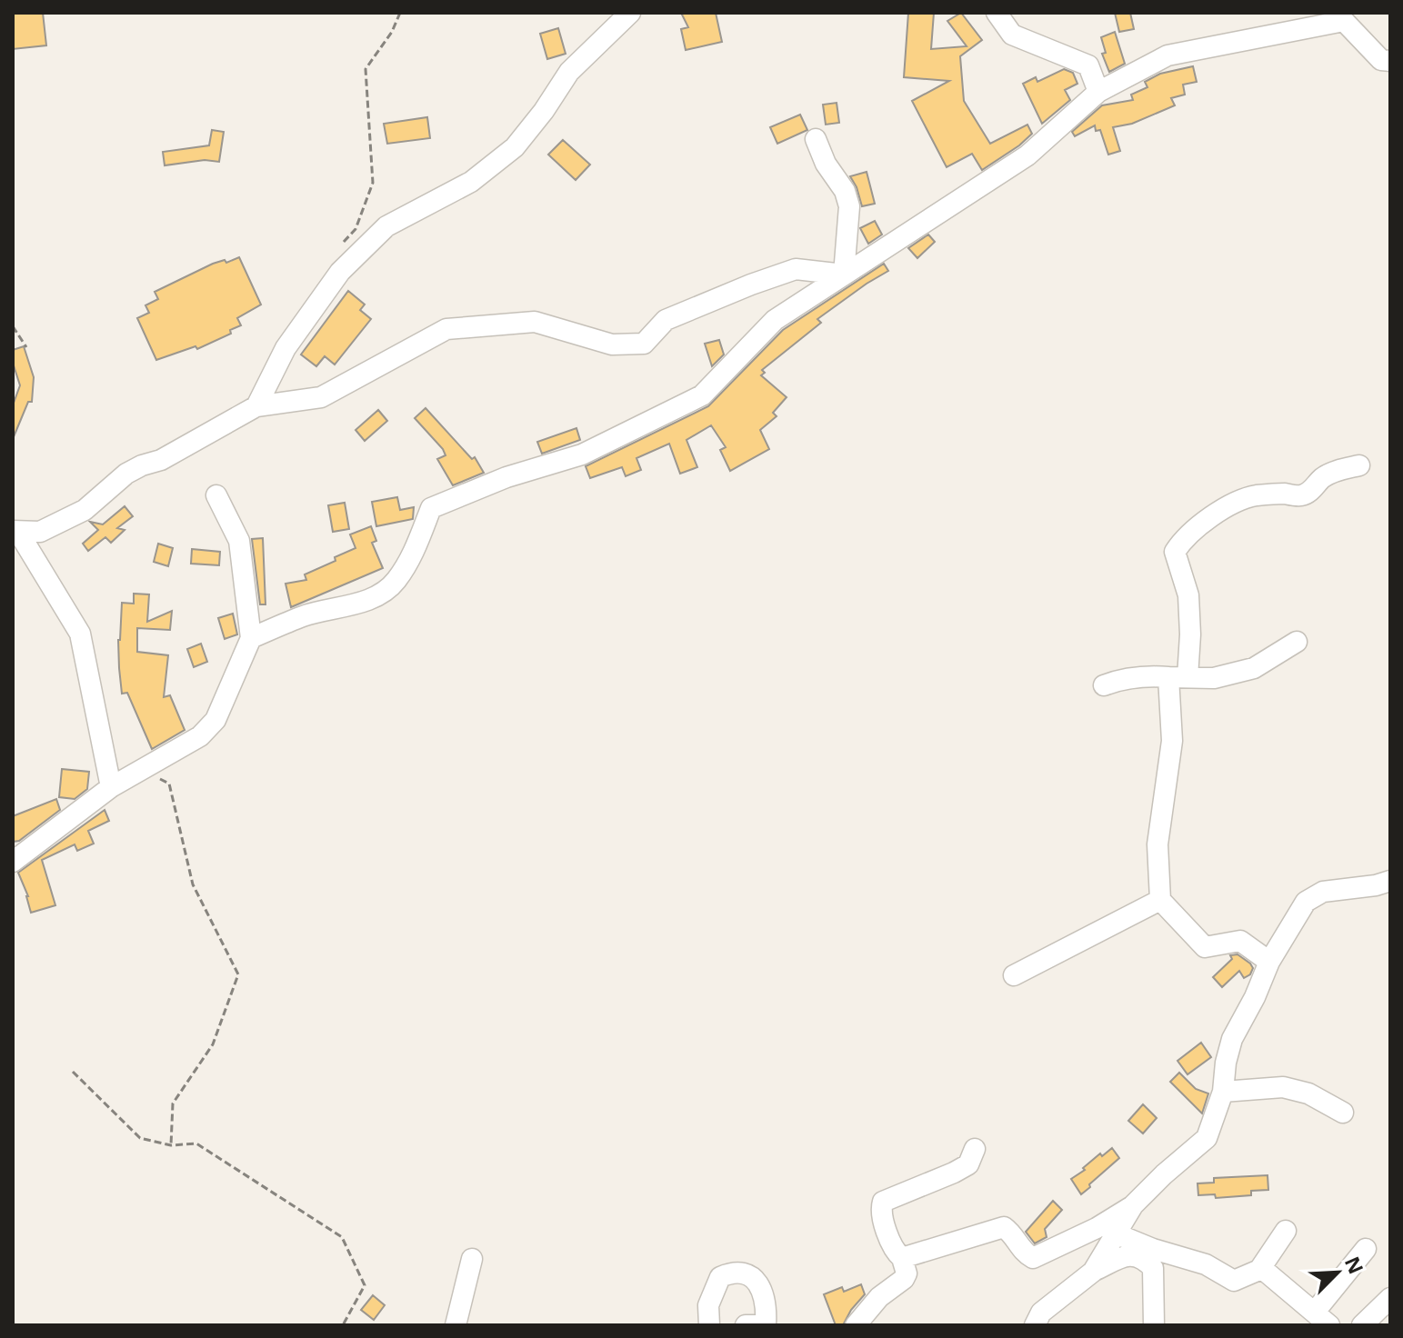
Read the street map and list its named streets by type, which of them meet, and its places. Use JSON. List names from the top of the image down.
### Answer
{
  "north": "top right"
}
